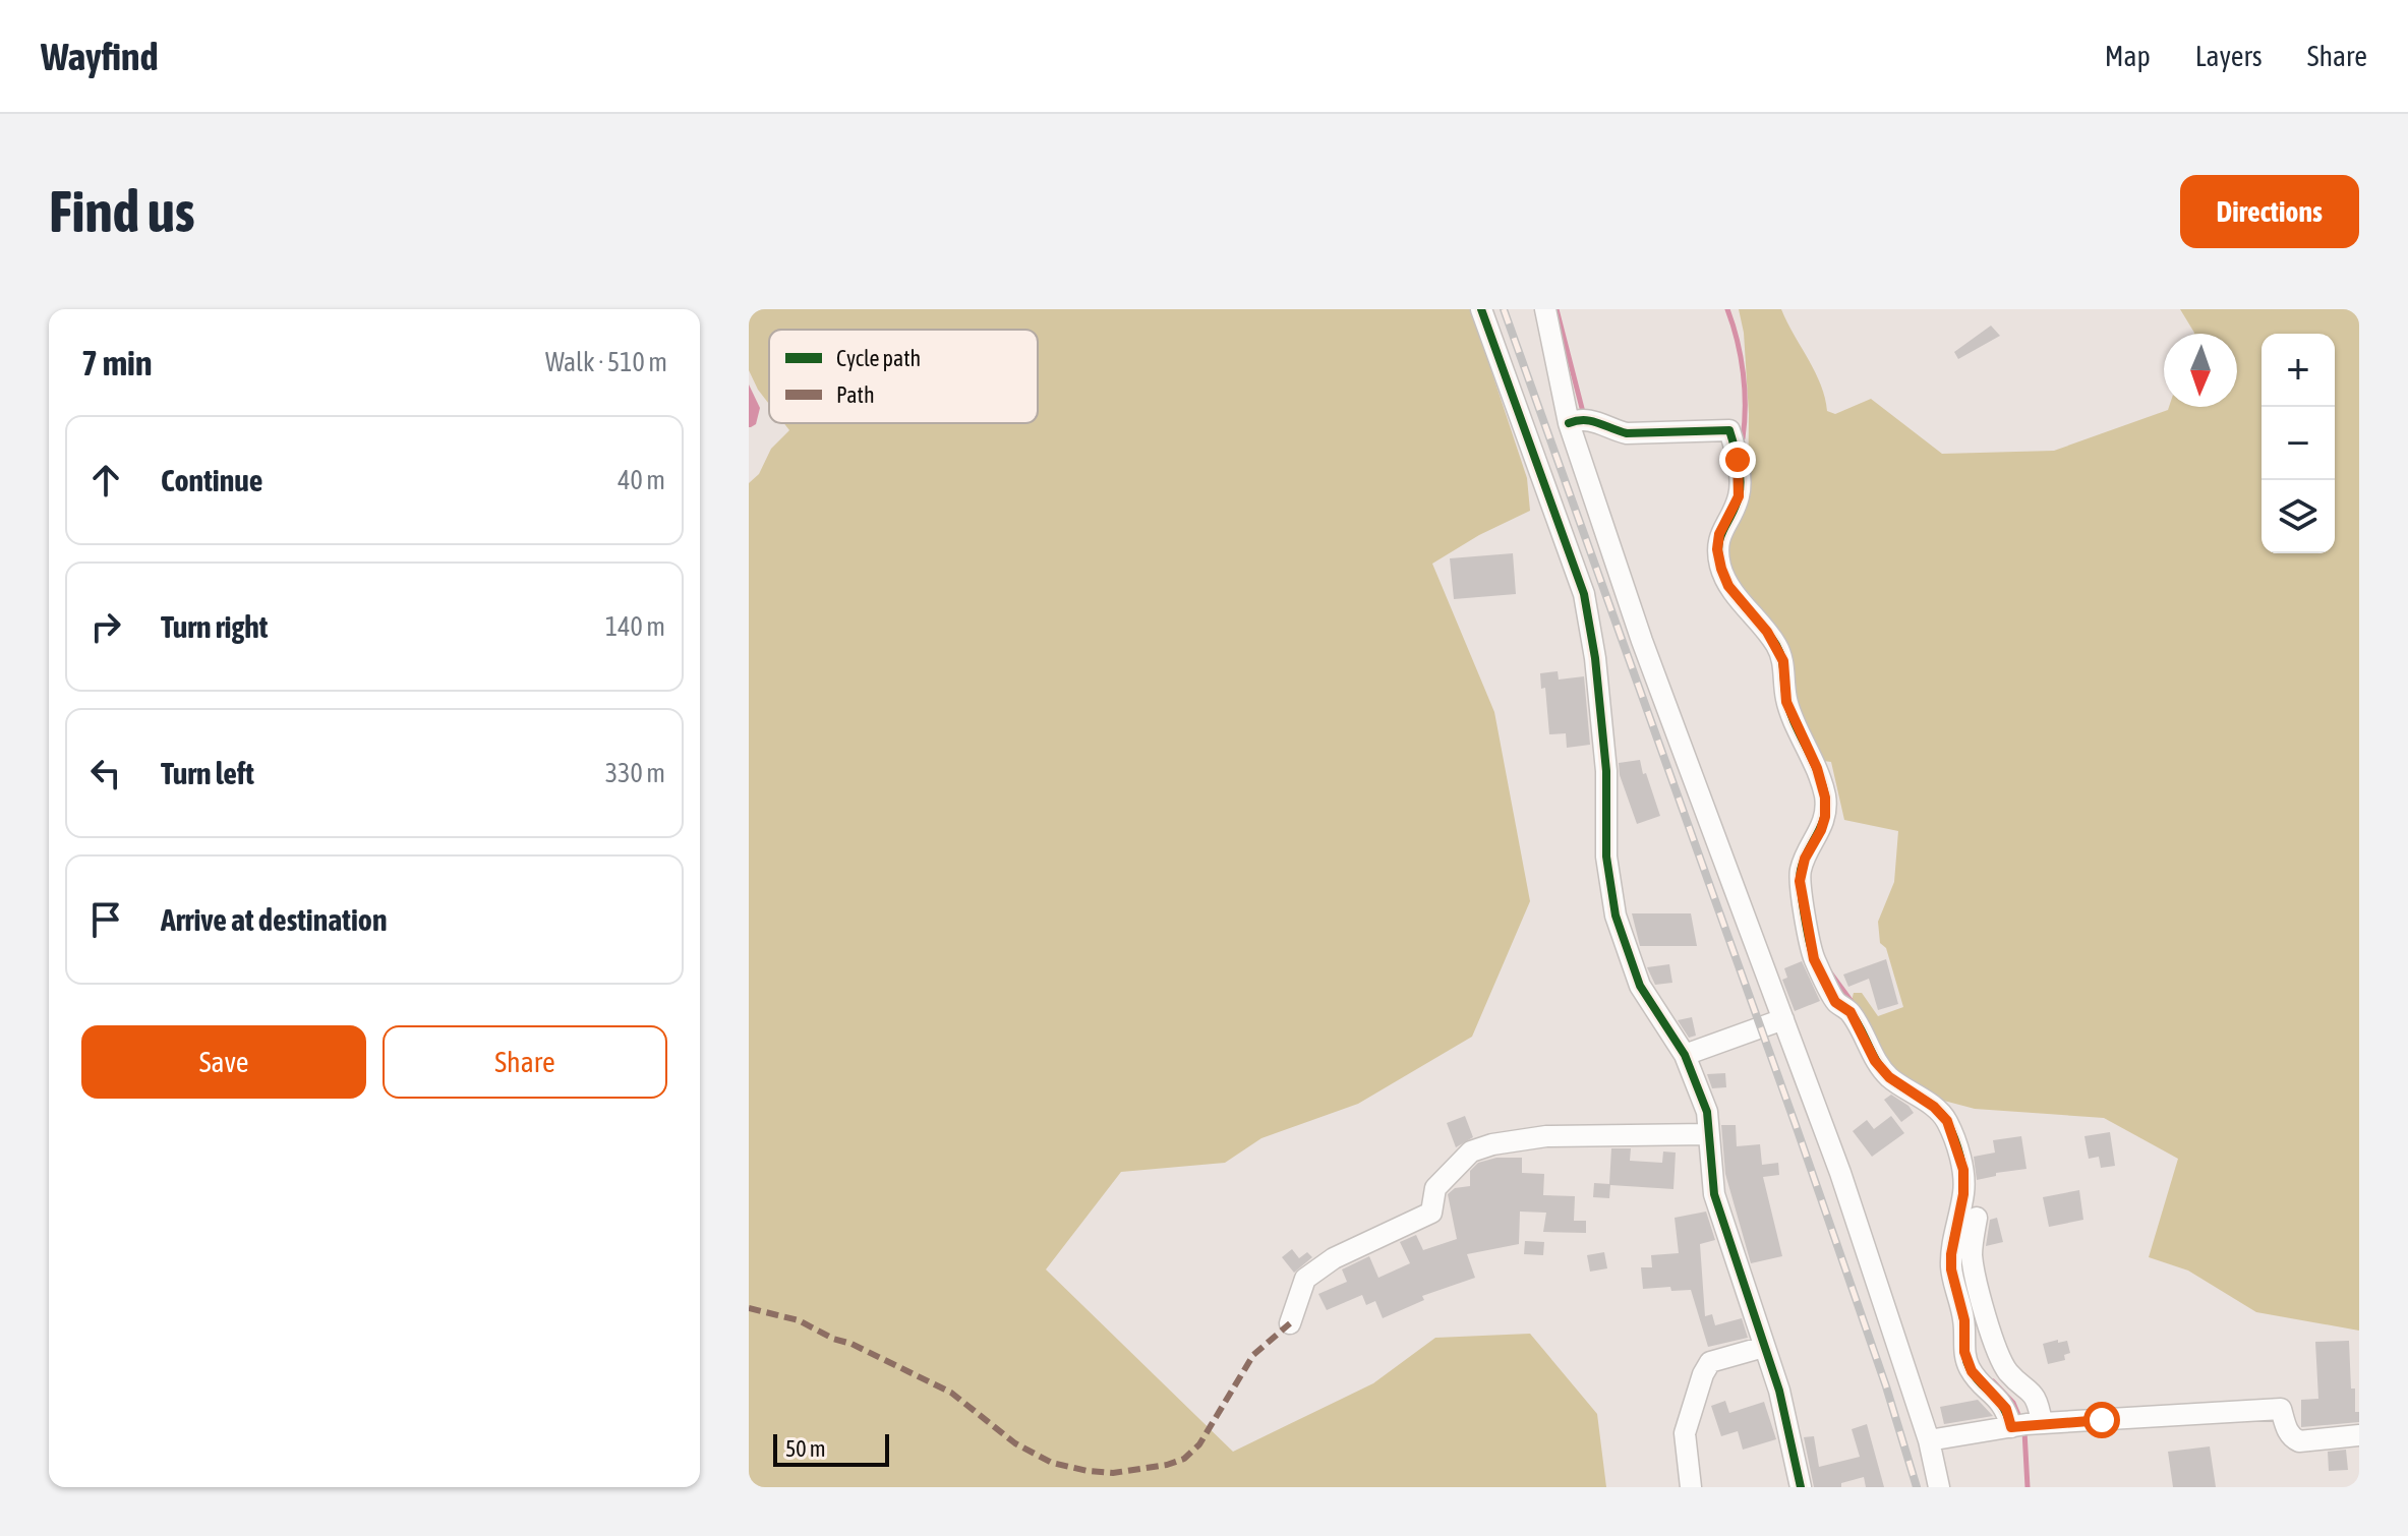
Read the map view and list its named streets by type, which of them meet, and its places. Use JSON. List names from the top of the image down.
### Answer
{
  "legend": ["Cycle path", "Path"],
  "scale_bar": "50 m",
  "north": "bottom",
  "page": {
    "header": "Wayfind",
    "nav": ["Map", "Layers", "Share"],
    "buttons": [
      "Directions",
      ["Save", "Share"]
    ],
    "title": "Find us",
    "heading": ["7 min", "Walk · 510 m"],
    "map_buttons": ["+", "−"],
    "list": [
      ["Continue", "40 m"],
      ["Turn right", "140 m"],
      ["Turn left", "330 m"],
      "Arrive at destination"
    ],
    "scale": "50 m"
  }
}
